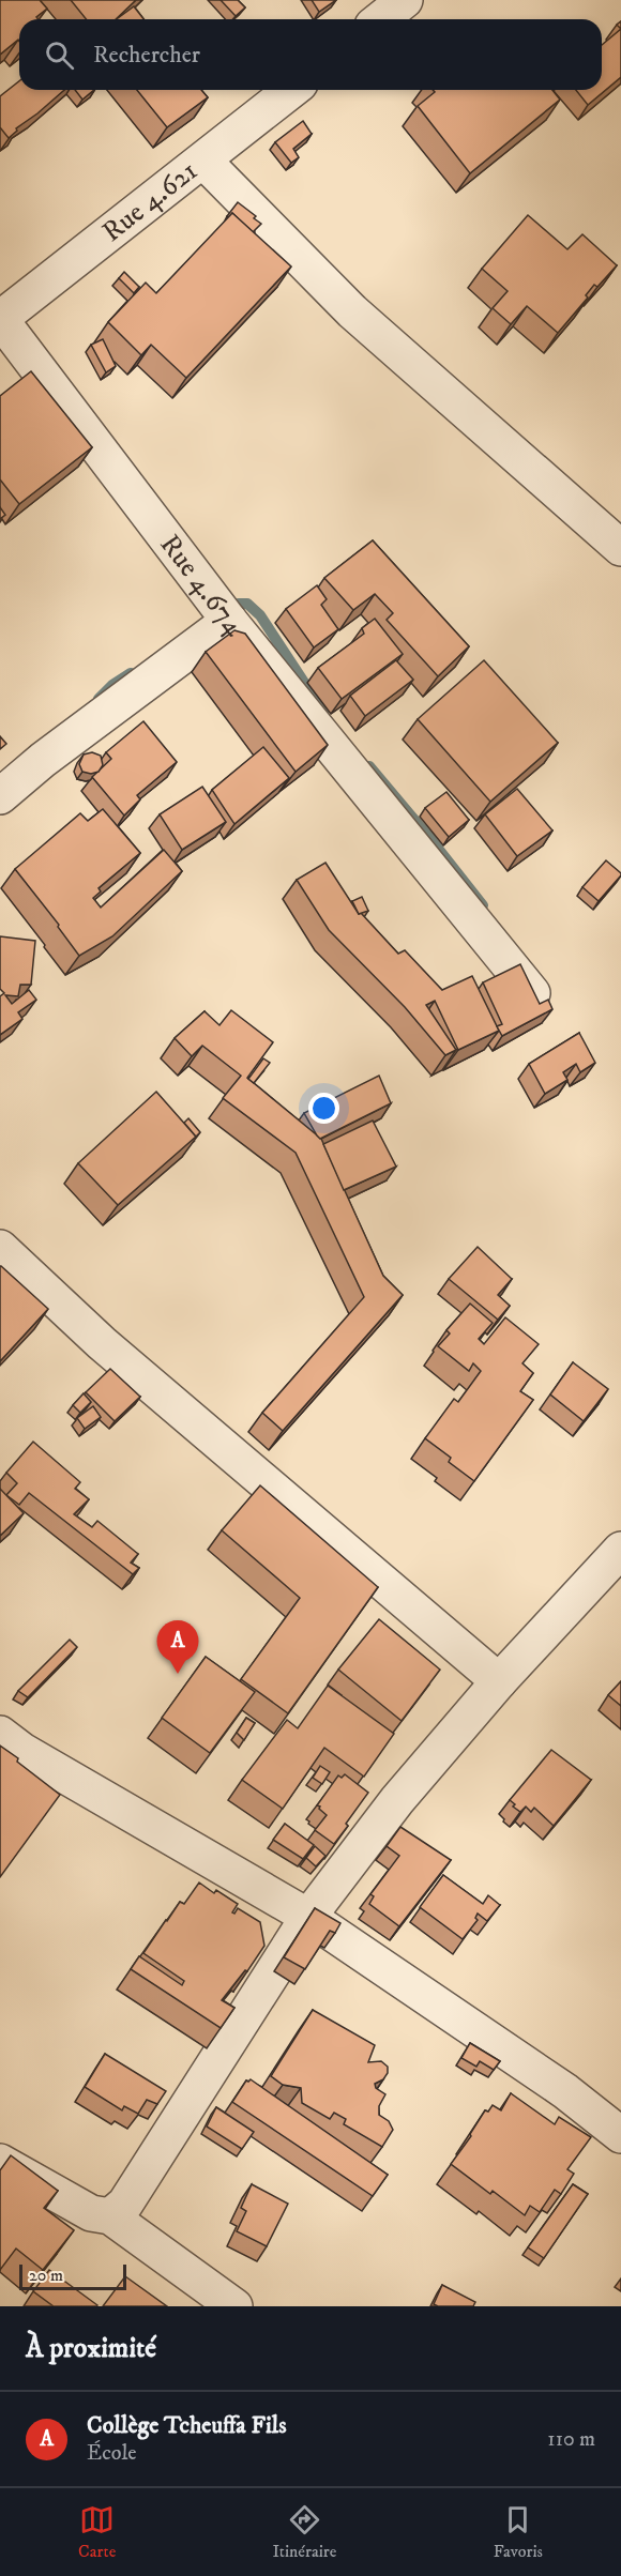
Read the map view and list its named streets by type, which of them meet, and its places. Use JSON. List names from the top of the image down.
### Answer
{
  "streets": {
    "street": ["Rue 4.621", "Rue 4.674"]
  },
  "crossings": [
    ["Rue 4.621", "Rue 4.674"]
  ],
  "scale_bar": "20 m",
  "page": {
    "search": "Rechercher",
    "pins": "A",
    "scale": "20 m",
    "heading": "À proximité",
    "list": [
      {
        "mark": "A",
        "name": "Collège Tcheuffa Fils",
        "note": "École",
        "value": "110 m"
      }
    ],
    "nav": ["Carte", "Itinéraire", "Favoris"]
  }
}
